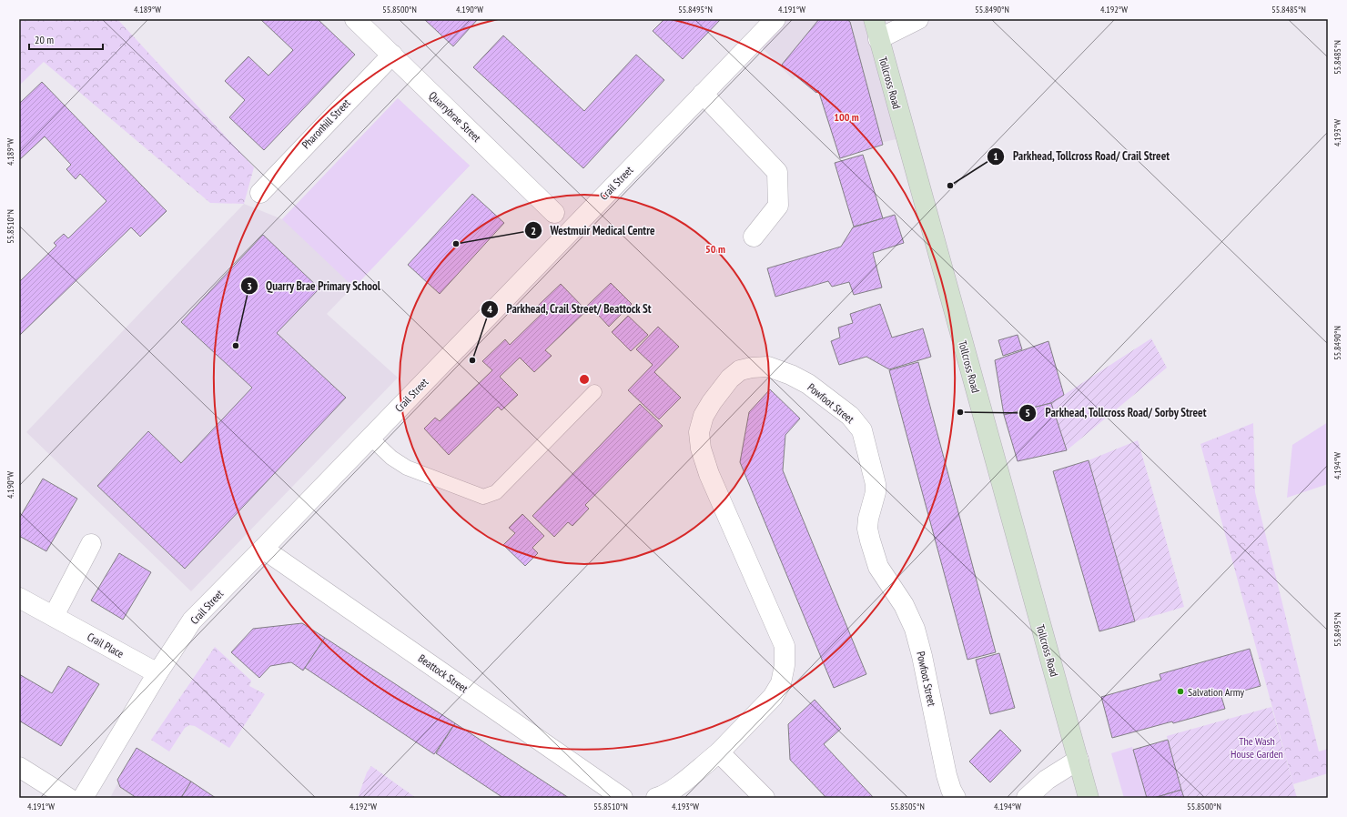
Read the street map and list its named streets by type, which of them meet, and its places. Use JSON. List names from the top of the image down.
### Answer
{
  "streets": {
    "street": [
      "Tollcross Road",
      "Quarrybrae Street",
      "Pharonhill Street",
      "Crail Street",
      "Powfoot Street",
      "Crail Place",
      "Beattock Street"
    ]
  },
  "crossings": [
    ["Quarrybrae Street", "Pharonhill Street"],
    ["Crail Street", "Crail Place"],
    ["Crail Street", "Beattock Street"]
  ],
  "parks": ["The Wash House Garden"],
  "places": [
    "Parkhead, Tollcross Road/ Crail Street",
    "Westmuir Medical Centre",
    "Quarry Brae Primary School",
    "Parkhead, Crail Street/ Beattock St",
    "Parkhead, Tollcross Road/ Sorby Street",
    "Salvation Army"
  ],
  "scale_bar": "20 m",
  "coordinates": [
    "4.189°W",
    "55.8500°N",
    "4.190°W",
    "55.8495°N",
    "4.191°W",
    "55.8490°N",
    "4.192°W",
    "55.8485°N",
    "4.193°W",
    "55.8510°N",
    "4.194°W",
    "55.8505°N"
  ],
  "rings": ["100 m", "50 m"]
}
